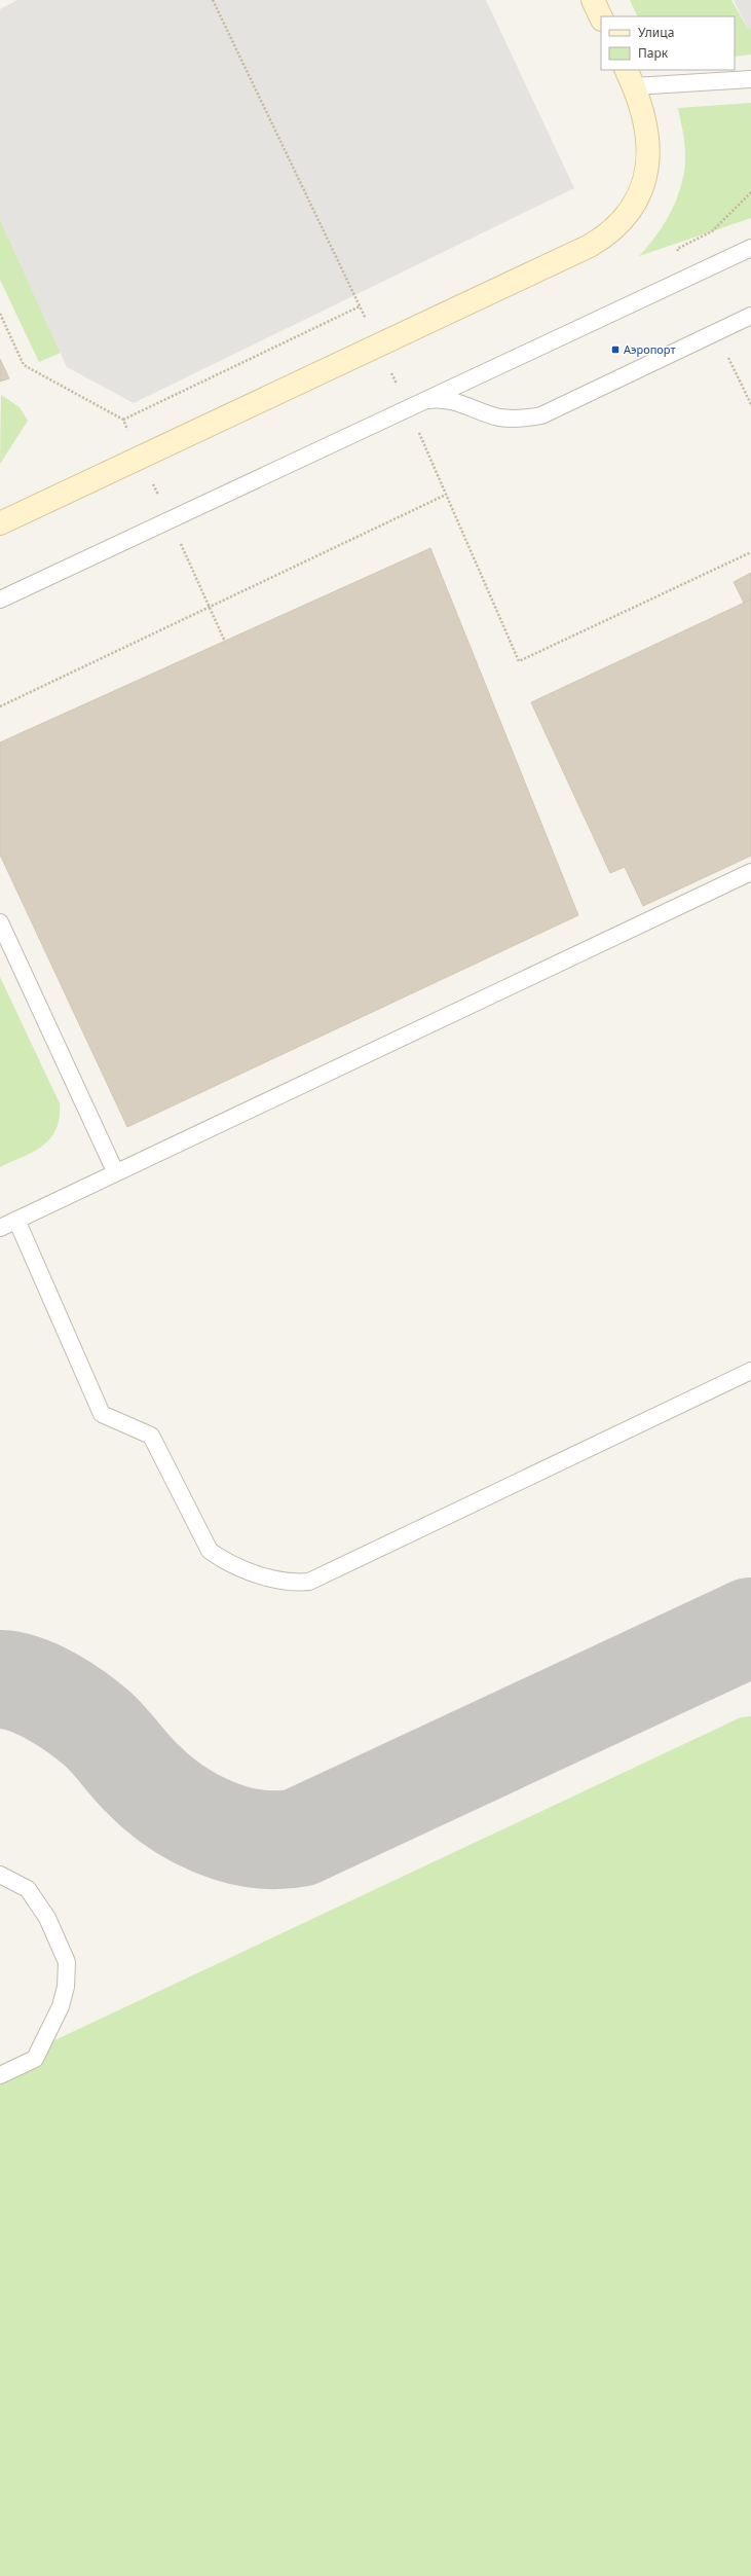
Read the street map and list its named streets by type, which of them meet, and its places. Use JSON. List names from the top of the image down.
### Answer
{
  "places": {
    "transit": ["Аэропорт"]
  },
  "legend": ["Улица", "Парк"]
}
